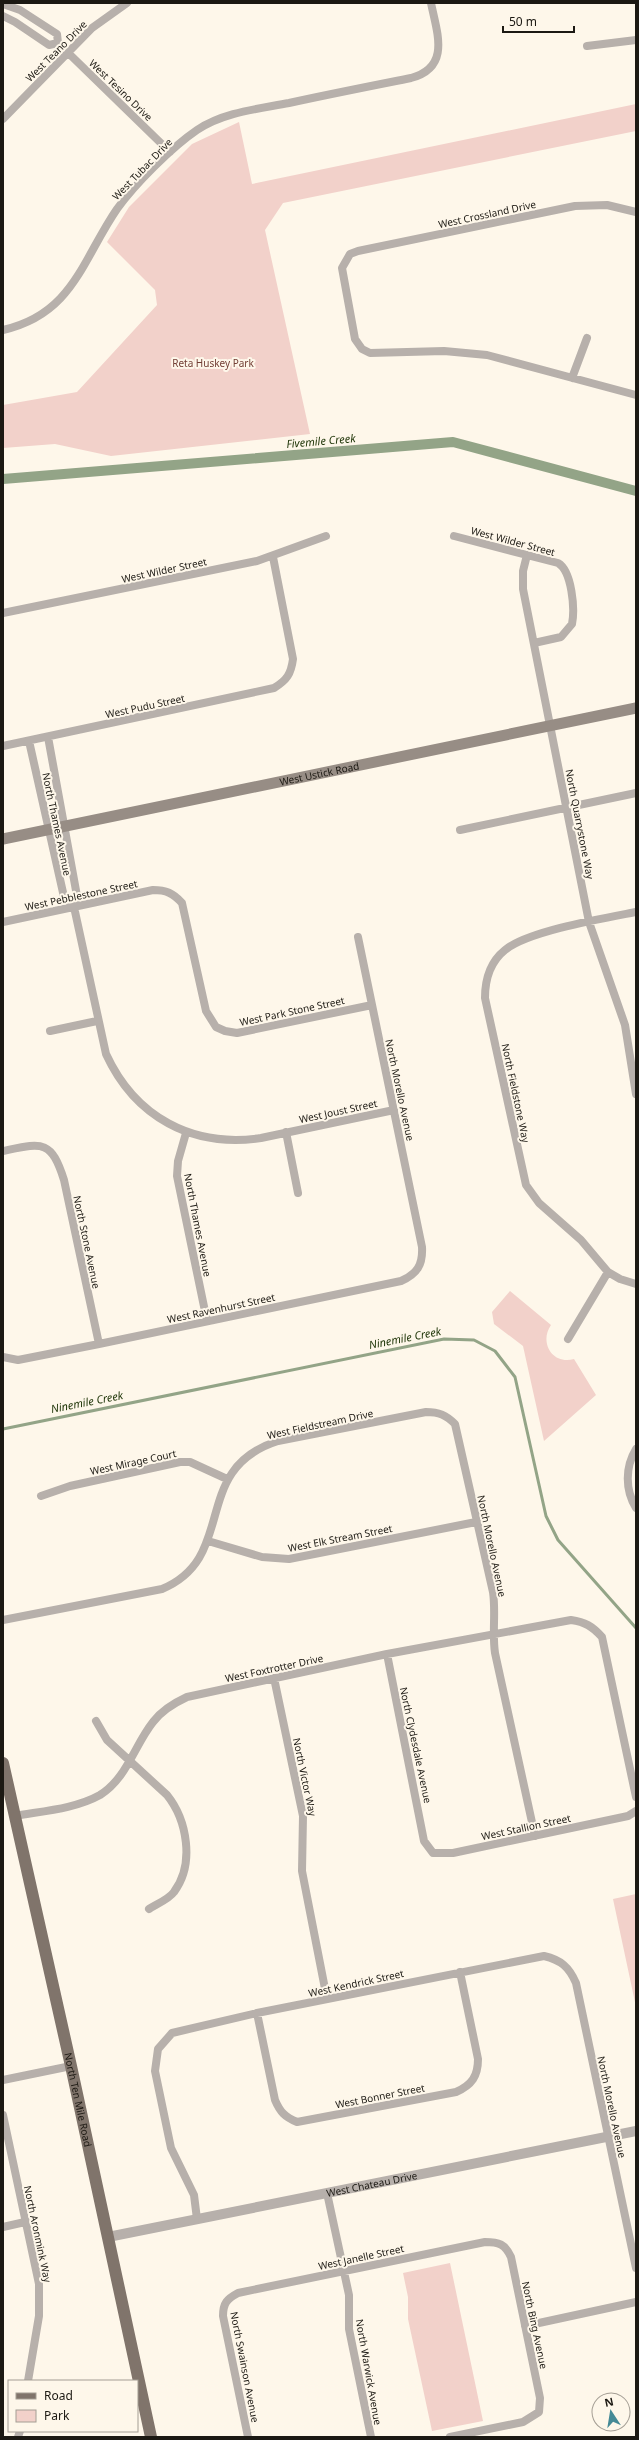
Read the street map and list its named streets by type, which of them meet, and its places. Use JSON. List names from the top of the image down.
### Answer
{
  "streets": {
    "main road": ["West Ustick Road", "North Ten Mile Road"],
    "street": [
      "West Teano Drive",
      "West Tesino Drive",
      "West Tubac Drive",
      "West Crossland Drive",
      "West Wilder Street",
      "West Pudu Street",
      "North Thames Avenue",
      "North Quarrystone Way",
      "West Pebblestone Street",
      "West Park Stone Street",
      "North Morello Avenue",
      "North Fieldstone Way",
      "West Joust Street",
      "North Stone Avenue",
      "West Ravenhurst Street",
      "West Fieldstream Drive",
      "West Mirage Court",
      "West Elk Stream Street",
      "West Foxtrotter Drive",
      "North Clydesdale Avenue",
      "North Victor Way",
      "West Stallion Street",
      "West Kendrick Street",
      "West Bonner Street",
      "West Chateau Drive",
      "North Aronmink Way",
      "West Janelle Street",
      "North Bing Avenue",
      "North Swainson Avenue",
      "North Warwick Avenue"
    ]
  },
  "crossings": [
    ["West Teano Drive", "West Tesino Drive"],
    ["West Tesino Drive", "West Tubac Drive"],
    ["West Wilder Street", "West Pudu Street"],
    ["West Wilder Street", "North Quarrystone Way"],
    ["West Pudu Street", "North Thames Avenue"],
    ["West Ustick Road", "North Thames Avenue"],
    ["West Ustick Road", "North Quarrystone Way"],
    ["North Thames Avenue", "West Pebblestone Street"],
    ["North Thames Avenue", "West Joust Street"],
    ["North Thames Avenue", "West Ravenhurst Street"],
    ["North Quarrystone Way", "North Fieldstone Way"],
    ["West Pebblestone Street", "West Park Stone Street"],
    ["West Park Stone Street", "North Morello Avenue"],
    ["North Morello Avenue", "West Joust Street"],
    ["North Morello Avenue", "West Ravenhurst Street"],
    ["North Morello Avenue", "West Fieldstream Drive"],
    ["North Morello Avenue", "West Elk Stream Street"],
    ["North Morello Avenue", "West Foxtrotter Drive"],
    ["North Morello Avenue", "West Stallion Street"],
    ["North Morello Avenue", "West Kendrick Street"],
    ["North Morello Avenue", "West Chateau Drive"],
    ["North Stone Avenue", "West Ravenhurst Street"],
    ["West Fieldstream Drive", "West Mirage Court"],
    ["West Fieldstream Drive", "West Elk Stream Street"],
    ["West Foxtrotter Drive", "North Clydesdale Avenue"],
    ["West Foxtrotter Drive", "North Victor Way"],
    ["West Foxtrotter Drive", "North Ten Mile Road"],
    ["North Clydesdale Avenue", "West Stallion Street"],
    ["North Victor Way", "West Kendrick Street"],
    ["West Kendrick Street", "West Bonner Street"],
    ["West Kendrick Street", "West Chateau Drive"],
    ["North Ten Mile Road", "West Chateau Drive"],
    ["West Chateau Drive", "North Warwick Avenue"],
    ["West Janelle Street", "North Bing Avenue"],
    ["West Janelle Street", "North Swainson Avenue"],
    ["West Janelle Street", "North Warwick Avenue"]
  ],
  "water": ["Fivemile Creek", "Ninemile Creek"],
  "parks": ["Reta Huskey Park"],
  "legend": ["Road", "Park"],
  "scale_bar": "50 m",
  "north": "top"
}
